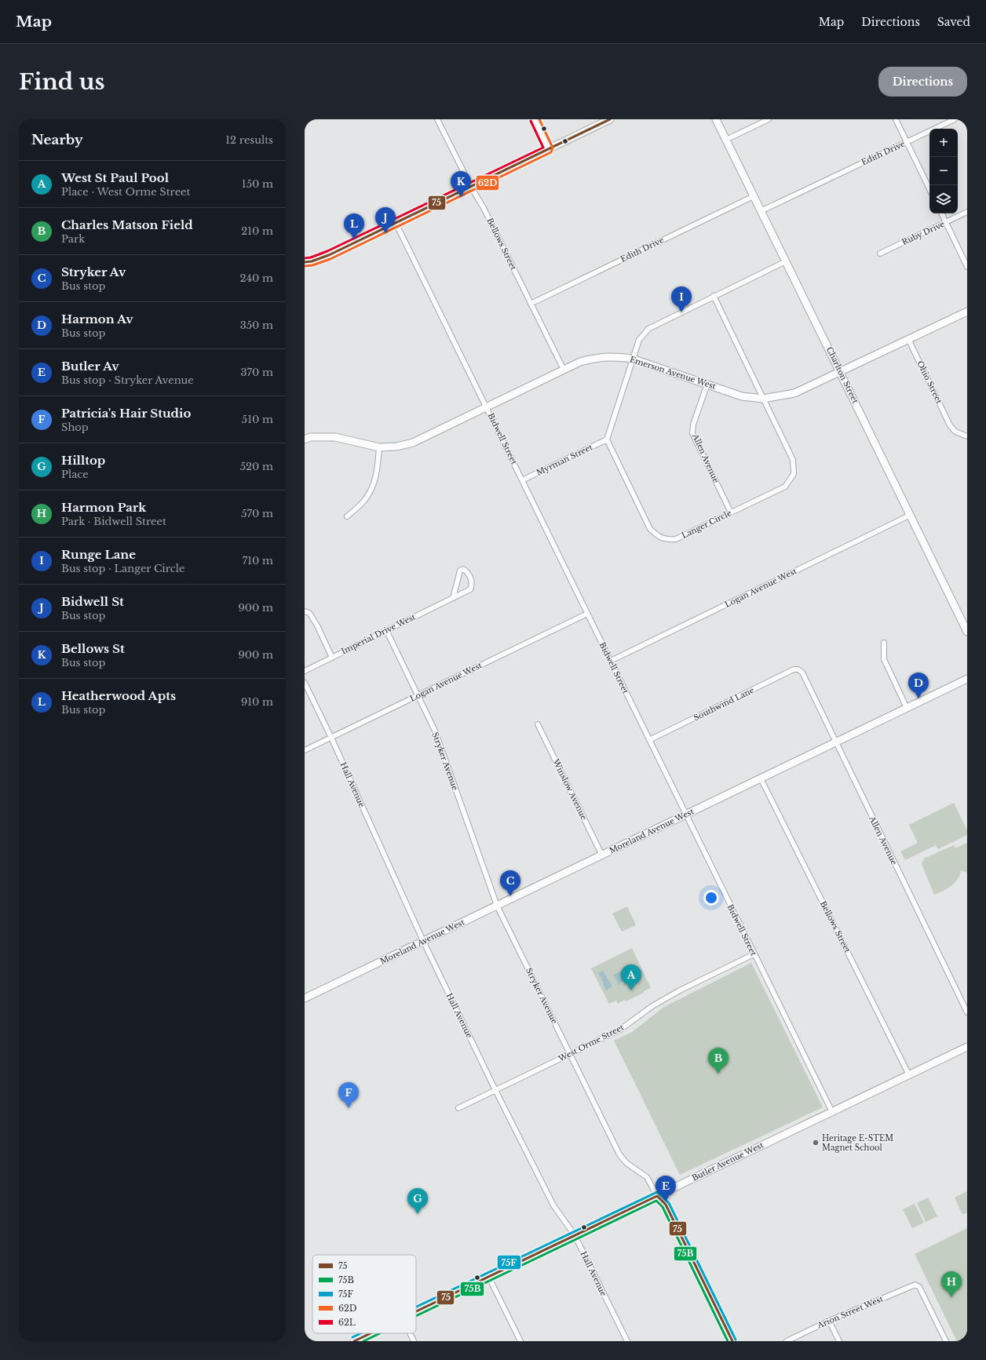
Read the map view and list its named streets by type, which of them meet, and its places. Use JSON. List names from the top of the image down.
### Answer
{
  "streets": {
    "street": [
      "Edith Drive",
      "Ruby Drive",
      "Bellows Street",
      "Emerson Avenue West",
      "Charlton Street",
      "Ohio Street",
      "Bidwell Street",
      "Allen Avenue",
      "Myrman Street",
      "Langer Circle",
      "Logan Avenue West",
      "Imperial Drive West",
      "Southwind Lane",
      "Stryker Avenue",
      "Hall Avenue",
      "Winslow Avenue",
      "Moreland Avenue West",
      "West Orme Street",
      "Butler Avenue West",
      "Arion Street West"
    ]
  },
  "crossings": [
    ["Edith Drive", "Bellows Street"],
    ["Edith Drive", "Charlton Street"],
    ["Bellows Street", "Emerson Avenue West"],
    ["Bellows Street", "Moreland Avenue West"],
    ["Bellows Street", "Butler Avenue West"],
    ["Emerson Avenue West", "Charlton Street"],
    ["Emerson Avenue West", "Ohio Street"],
    ["Emerson Avenue West", "Bidwell Street"],
    ["Emerson Avenue West", "Allen Avenue"],
    ["Emerson Avenue West", "Langer Circle"],
    ["Charlton Street", "Logan Avenue West"],
    ["Bidwell Street", "Myrman Street"],
    ["Bidwell Street", "Logan Avenue West"],
    ["Bidwell Street", "Southwind Lane"],
    ["Bidwell Street", "Moreland Avenue West"],
    ["Bidwell Street", "West Orme Street"],
    ["Bidwell Street", "Butler Avenue West"],
    ["Allen Avenue", "Langer Circle"],
    ["Allen Avenue", "Southwind Lane"],
    ["Allen Avenue", "Moreland Avenue West"],
    ["Myrman Street", "Langer Circle"],
    ["Logan Avenue West", "Stryker Avenue"],
    ["Logan Avenue West", "Hall Avenue"],
    ["Imperial Drive West", "Stryker Avenue"],
    ["Stryker Avenue", "Moreland Avenue West"],
    ["Stryker Avenue", "West Orme Street"],
    ["Stryker Avenue", "Butler Avenue West"],
    ["Hall Avenue", "Moreland Avenue West"],
    ["Hall Avenue", "West Orme Street"],
    ["Hall Avenue", "Butler Avenue West"],
    ["Winslow Avenue", "Moreland Avenue West"]
  ],
  "places": ["Heritage E-STEM Magnet School"],
  "lines": [
    "transit line 75",
    "transit line 62D",
    "transit line 62L",
    "transit line 75F",
    "transit line 75B"
  ],
  "legend": [
    "75",
    "75B",
    "75F",
    "62D",
    "62L"
  ],
  "page": {
    "header": "Map",
    "nav": ["Map", "Directions", "Saved"],
    "buttons": "Directions",
    "title": "Find us",
    "heading": ["Nearby", "12 results"],
    "map_buttons": ["+", "−"],
    "list": [
      {
        "mark": "A",
        "name": "West St Paul Pool",
        "note": "Place · West Orme Street",
        "value": "150 m"
      },
      {
        "mark": "B",
        "name": "Charles Matson Field",
        "note": "Park",
        "value": "210 m"
      },
      {
        "mark": "C",
        "name": "Stryker Av",
        "note": "Bus stop",
        "value": "240 m"
      },
      {
        "mark": "D",
        "name": "Harmon Av",
        "note": "Bus stop",
        "value": "350 m"
      },
      {
        "mark": "E",
        "name": "Butler Av",
        "note": "Bus stop · Stryker Avenue",
        "value": "370 m"
      },
      {
        "mark": "F",
        "name": "Patricia's Hair Studio",
        "note": "Shop",
        "value": "510 m"
      },
      {
        "mark": "G",
        "name": "Hilltop",
        "note": "Place",
        "value": "520 m"
      },
      {
        "mark": "H",
        "name": "Harmon Park",
        "note": "Park · Bidwell Street",
        "value": "570 m"
      },
      {
        "mark": "I",
        "name": "Runge Lane",
        "note": "Bus stop · Langer Circle",
        "value": "710 m"
      },
      {
        "mark": "J",
        "name": "Bidwell St",
        "note": "Bus stop",
        "value": "900 m"
      },
      {
        "mark": "K",
        "name": "Bellows St",
        "note": "Bus stop",
        "value": "900 m"
      },
      {
        "mark": "L",
        "name": "Heatherwood Apts",
        "note": "Bus stop",
        "value": "910 m"
      }
    ],
    "pins": [
      "K",
      "J",
      "L",
      "I",
      "D",
      "C",
      "A",
      "B",
      "F",
      "E",
      "G",
      "H"
    ]
  }
}
